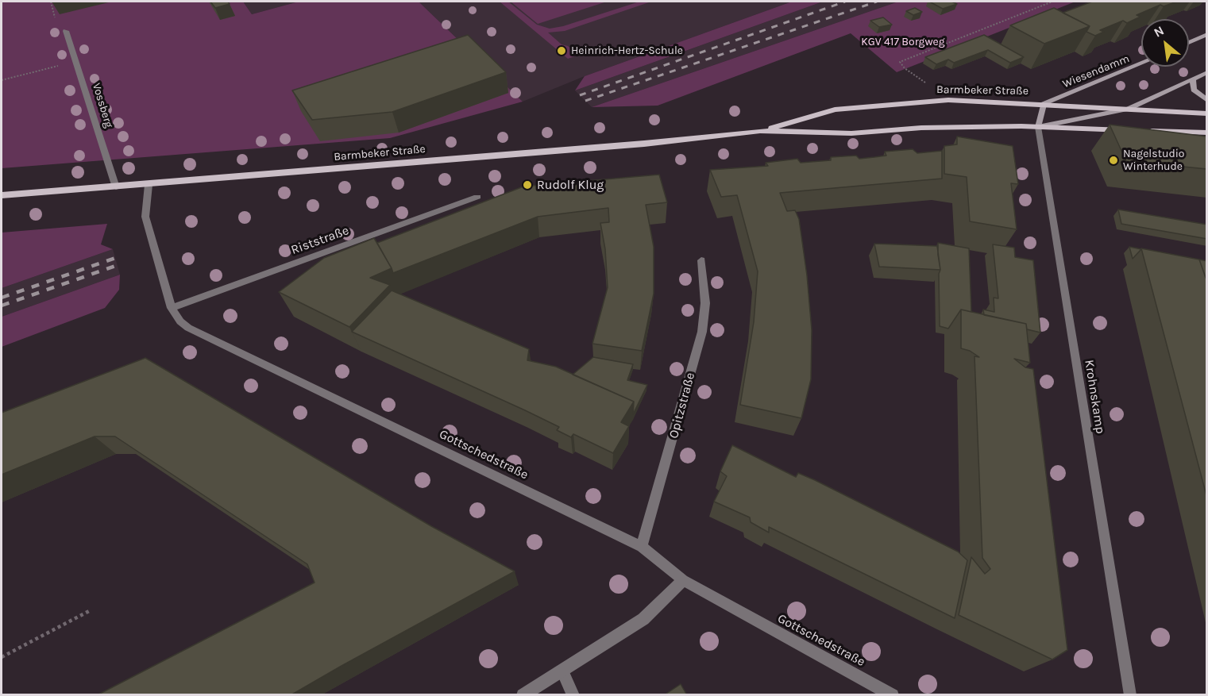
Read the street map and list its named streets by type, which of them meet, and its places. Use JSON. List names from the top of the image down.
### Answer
{
  "streets": {
    "main road": ["Barmbeker Straße"],
    "street": [
      "Wiesendamm",
      "Vossberg",
      "Riststraße",
      "Krohnskamp",
      "Opitzstraße",
      "Gottschedstraße"
    ]
  },
  "crossings": [
    ["Wiesendamm", "Barmbeker Straße"],
    ["Wiesendamm", "Krohnskamp"],
    ["Barmbeker Straße", "Vossberg"],
    ["Barmbeker Straße", "Krohnskamp"],
    ["Barmbeker Straße", "Gottschedstraße"],
    ["Riststraße", "Gottschedstraße"],
    ["Opitzstraße", "Gottschedstraße"]
  ],
  "parks": ["KGV 417 Borgweg"],
  "places": ["Heinrich-Hertz-Schule", "Nagelstudio Winterhude", "Rudolf Klug"],
  "north": "top left"
}
